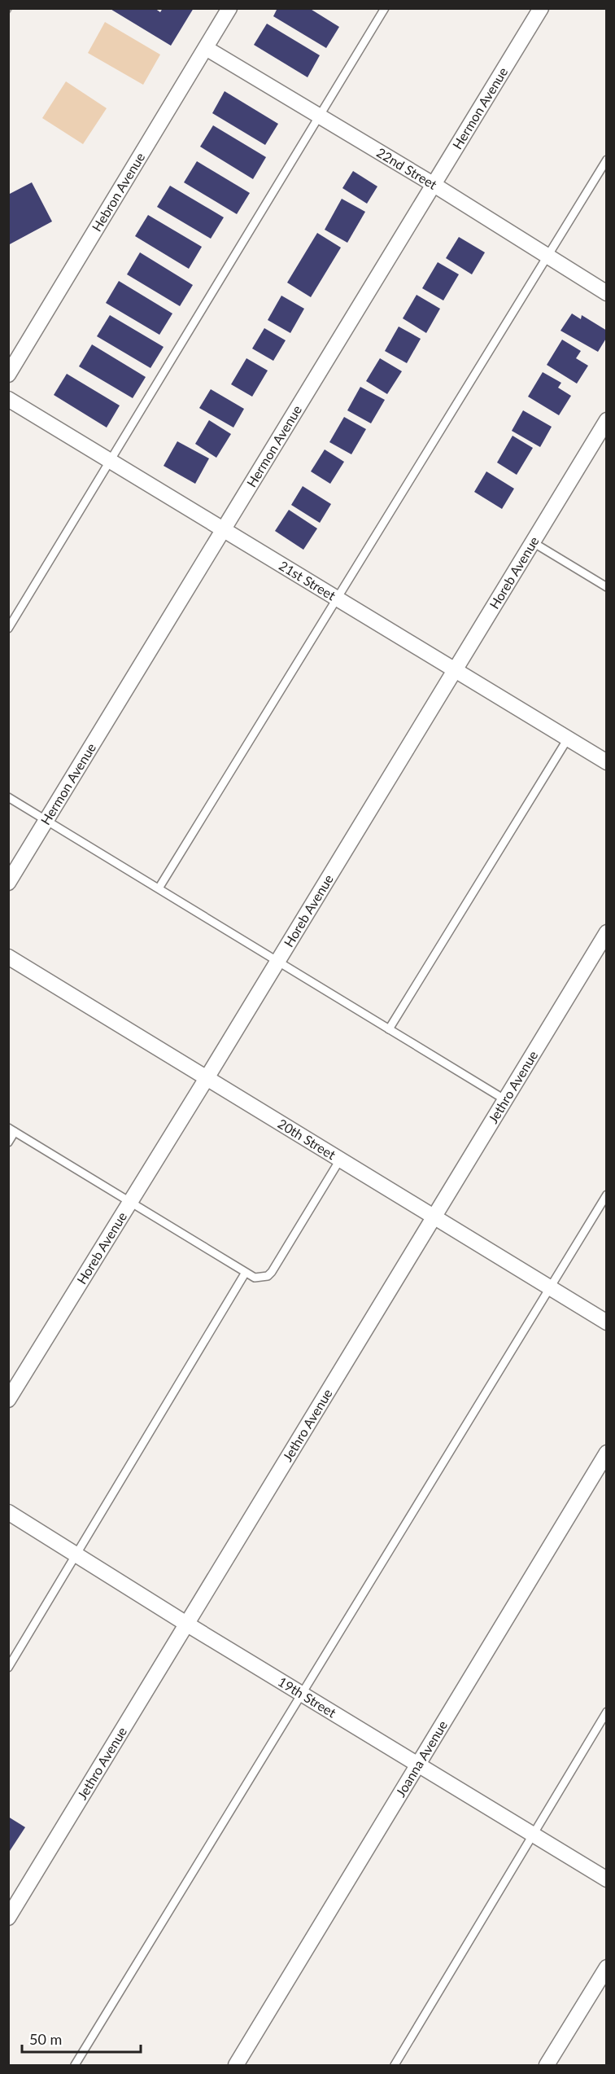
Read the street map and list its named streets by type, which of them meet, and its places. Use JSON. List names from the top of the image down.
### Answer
{
  "streets": {
    "street": [
      "Hermon Avenue",
      "22nd Street",
      "Hebron Avenue",
      "Horeb Avenue",
      "21st Street",
      "Jethro Avenue",
      "20th Street",
      "19th Street",
      "Joanna Avenue"
    ]
  },
  "crossings": [
    ["Hermon Avenue", "22nd Street"],
    ["Hermon Avenue", "21st Street"],
    ["22nd Street", "Hebron Avenue"],
    ["Horeb Avenue", "21st Street"],
    ["Horeb Avenue", "20th Street"],
    ["Jethro Avenue", "20th Street"],
    ["Jethro Avenue", "19th Street"],
    ["19th Street", "Joanna Avenue"]
  ],
  "scale_bar": "50 m"
}
